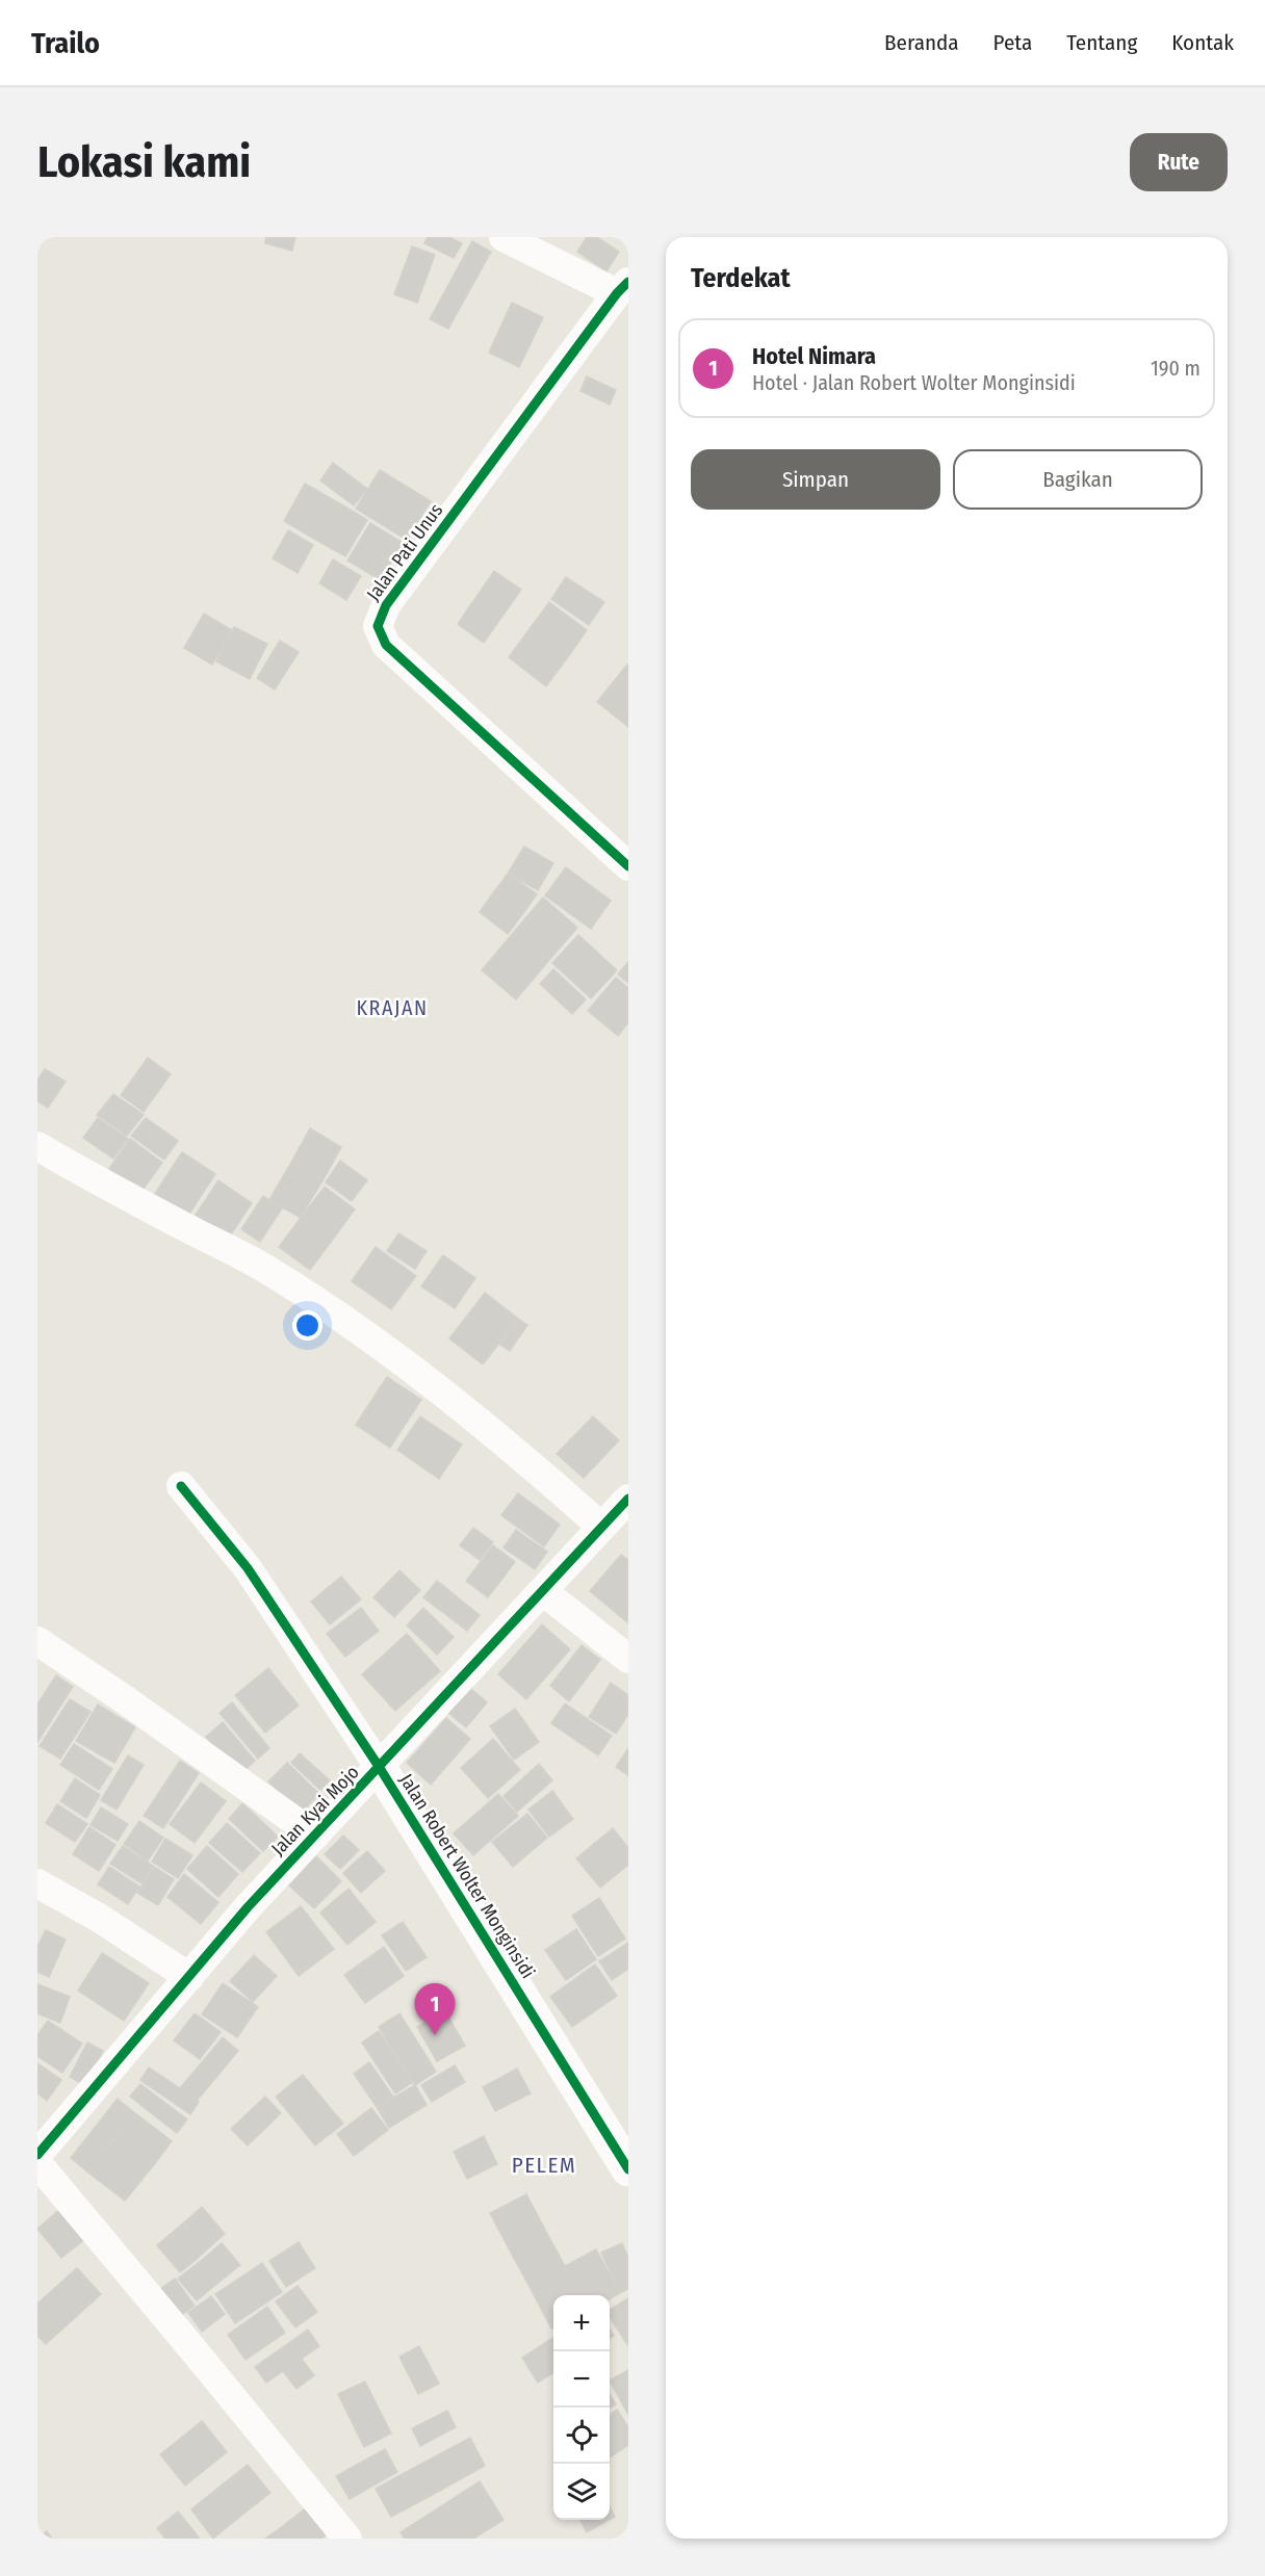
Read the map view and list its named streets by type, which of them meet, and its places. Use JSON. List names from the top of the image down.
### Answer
{
  "streets": {
    "street": ["Jalan Pati Unus", "Jalan Kyai Mojo", "Jalan Robert Wolter Monginsidi"]
  },
  "crossings": [
    ["Jalan Kyai Mojo", "Jalan Robert Wolter Monginsidi"]
  ],
  "districts": ["KRAJAN", "PELEM"],
  "page": {
    "header": "Trailo",
    "nav": [
      "Beranda",
      "Peta",
      "Tentang",
      "Kontak"
    ],
    "buttons": [
      "Rute",
      ["Simpan", "Bagikan"]
    ],
    "title": "Lokasi kami",
    "heading": "Terdekat",
    "list": [
      {
        "mark": "1",
        "name": "Hotel Nimara",
        "note": "Hotel · Jalan Robert Wolter Monginsidi",
        "value": "190 m"
      }
    ],
    "pins": "1",
    "map_buttons": ["+", "−"]
  }
}
